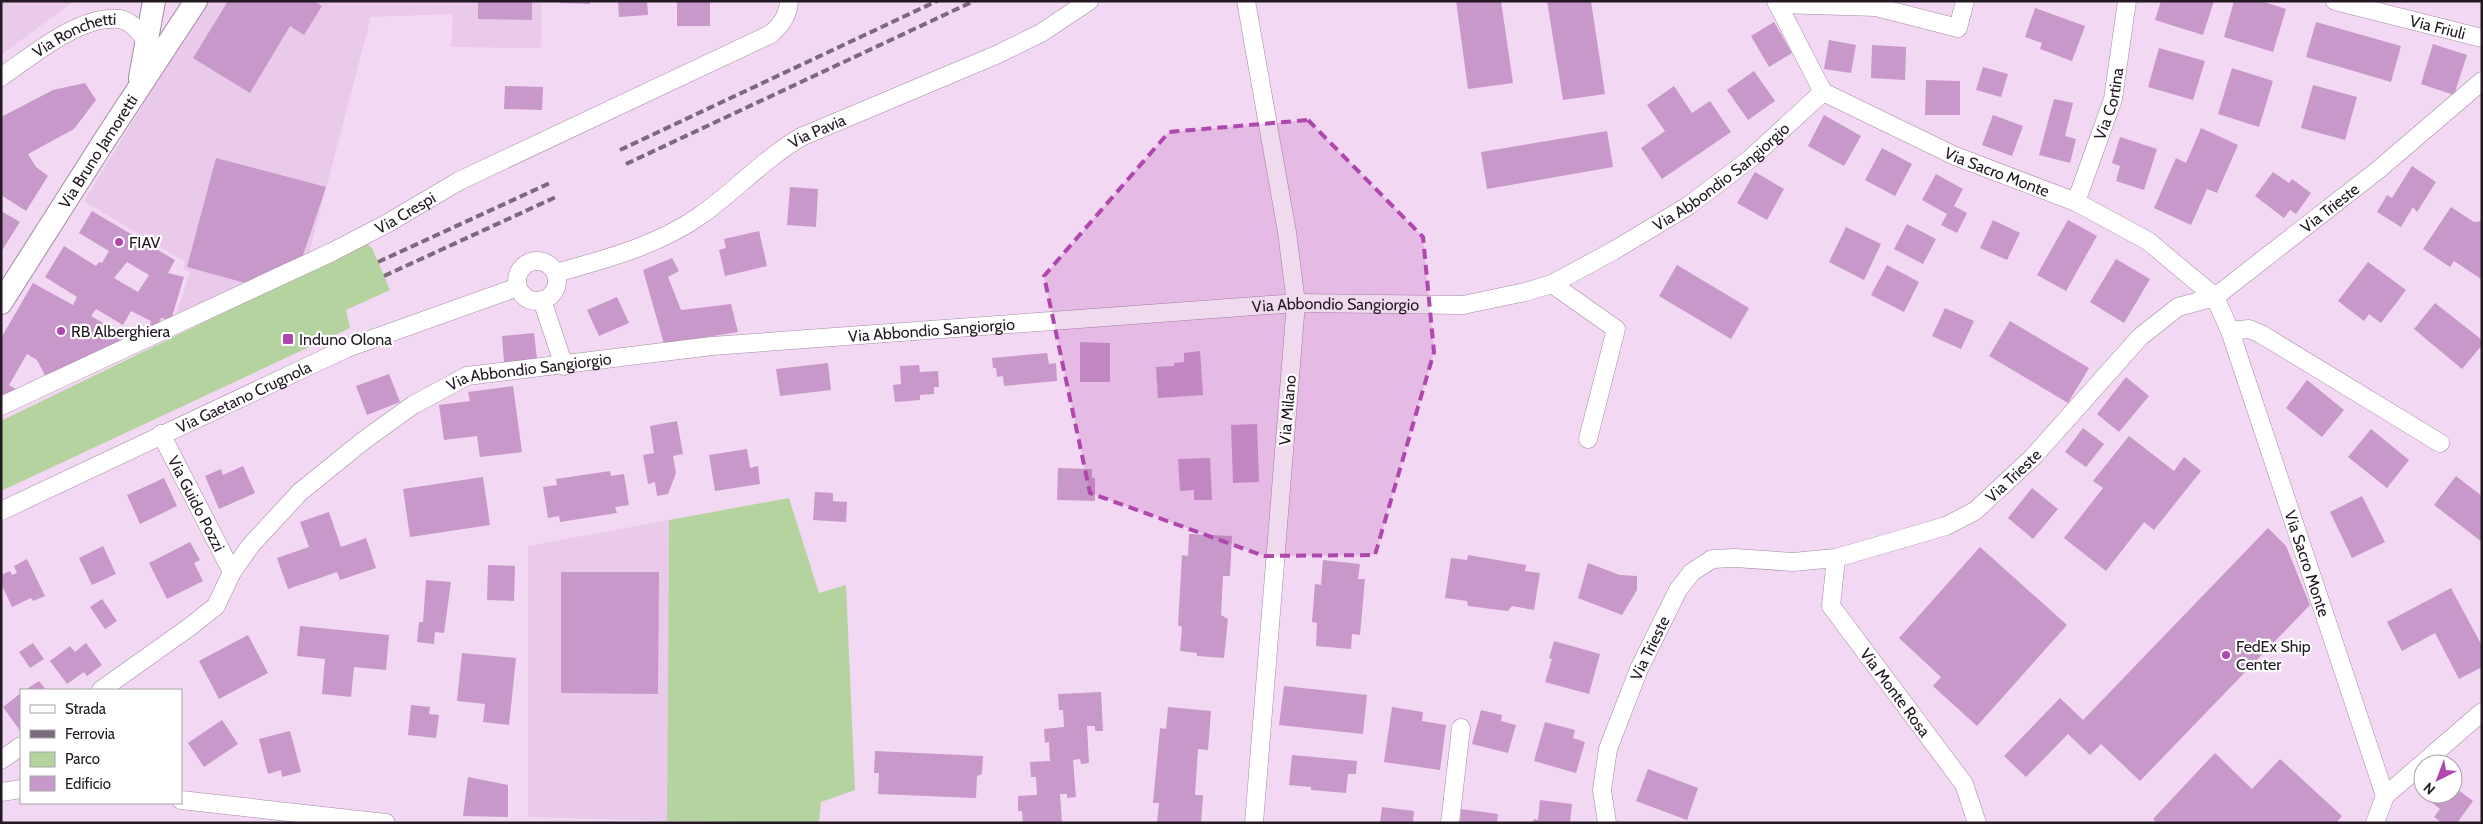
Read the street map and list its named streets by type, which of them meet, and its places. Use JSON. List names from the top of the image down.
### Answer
{
  "streets": {
    "street": [
      "Via Friuli",
      "Via Ronchetti",
      "Via Cortina",
      "Via Pavia",
      "Via Bruno Jamoretti",
      "Via Sacro Monte",
      "Via Abbondio Sangiorgio",
      "Via Trieste",
      "Via Crespi",
      "Via Gaetano Crugnola",
      "Via Milano",
      "Via Guido Pozzi",
      "Via Monte Rosa"
    ]
  },
  "crossings": [
    ["Via Cortina", "Via Sacro Monte"],
    ["Via Pavia", "Via Gaetano Crugnola"],
    ["Via Sacro Monte", "Via Abbondio Sangiorgio"],
    ["Via Sacro Monte", "Via Trieste"],
    ["Via Abbondio Sangiorgio", "Via Milano"],
    ["Via Abbondio Sangiorgio", "Via Guido Pozzi"],
    ["Via Trieste", "Via Monte Rosa"],
    ["Via Gaetano Crugnola", "Via Guido Pozzi"]
  ],
  "places": {
    "other": ["FIAV", "RB Alberghiera", "FedEx Ship Center"],
    "transit": ["Induno Olona"]
  },
  "legend": [
    "Strada",
    "Ferrovia",
    "Parco",
    "Edificio"
  ],
  "north": "bottom left"
}
